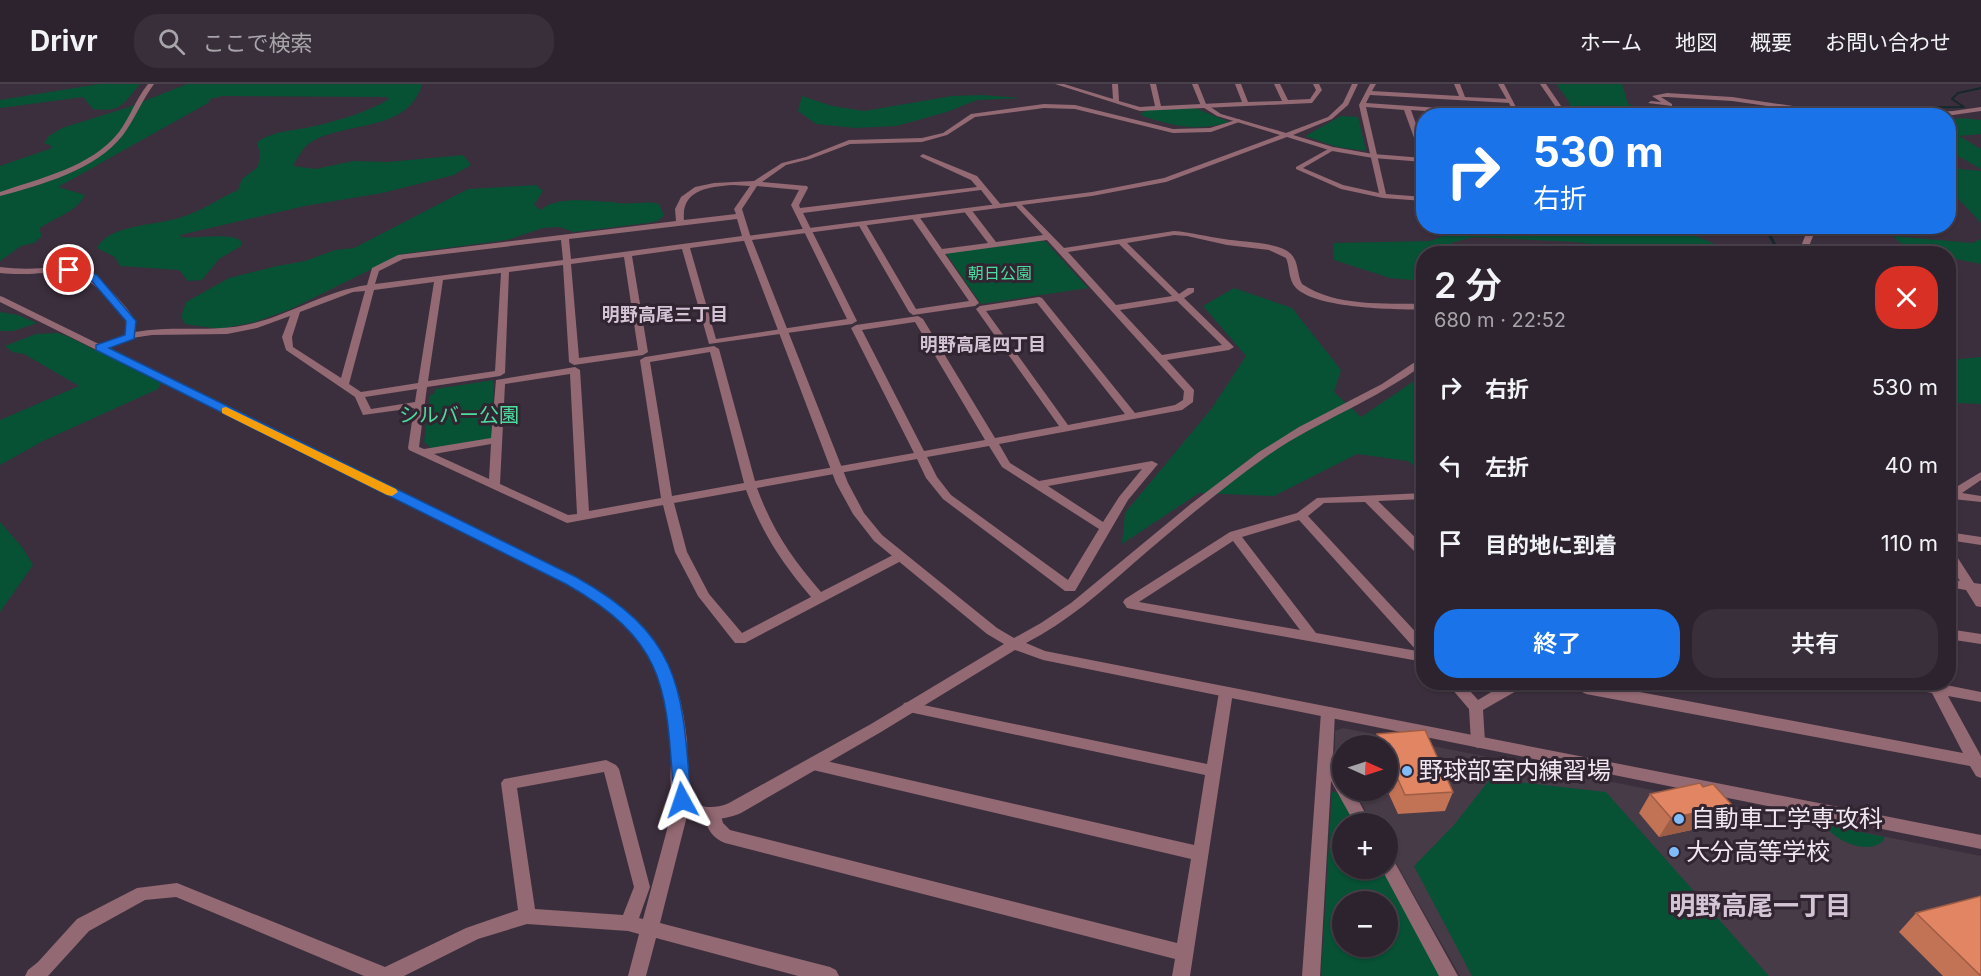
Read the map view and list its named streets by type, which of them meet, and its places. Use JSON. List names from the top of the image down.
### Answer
{
  "districts": ["明野高尾三丁目", "明野高尾四丁目", "明野高尾一丁目"],
  "parks": ["朝日公園", "シルバー公園"],
  "places": ["野球部室内練習場", "自動車工学専攻科", "大分高等学校"],
  "north": "right",
  "page": {
    "header": "Drivr",
    "search": "ここで検索",
    "nav": [
      "ホーム",
      "地図",
      "概要",
      "お問い合わせ"
    ],
    "turn": ["530 m", "右折"],
    "heading": ["2 分", "680 m · 22:52"],
    "list": [
      {
        "name": "右折",
        "value": "530 m"
      },
      {
        "name": "左折",
        "value": "40 m"
      },
      {
        "name": "目的地に到着",
        "value": "110 m"
      }
    ],
    "buttons": ["終了", "共有"],
    "map_buttons": ["+", "−"]
  }
}
